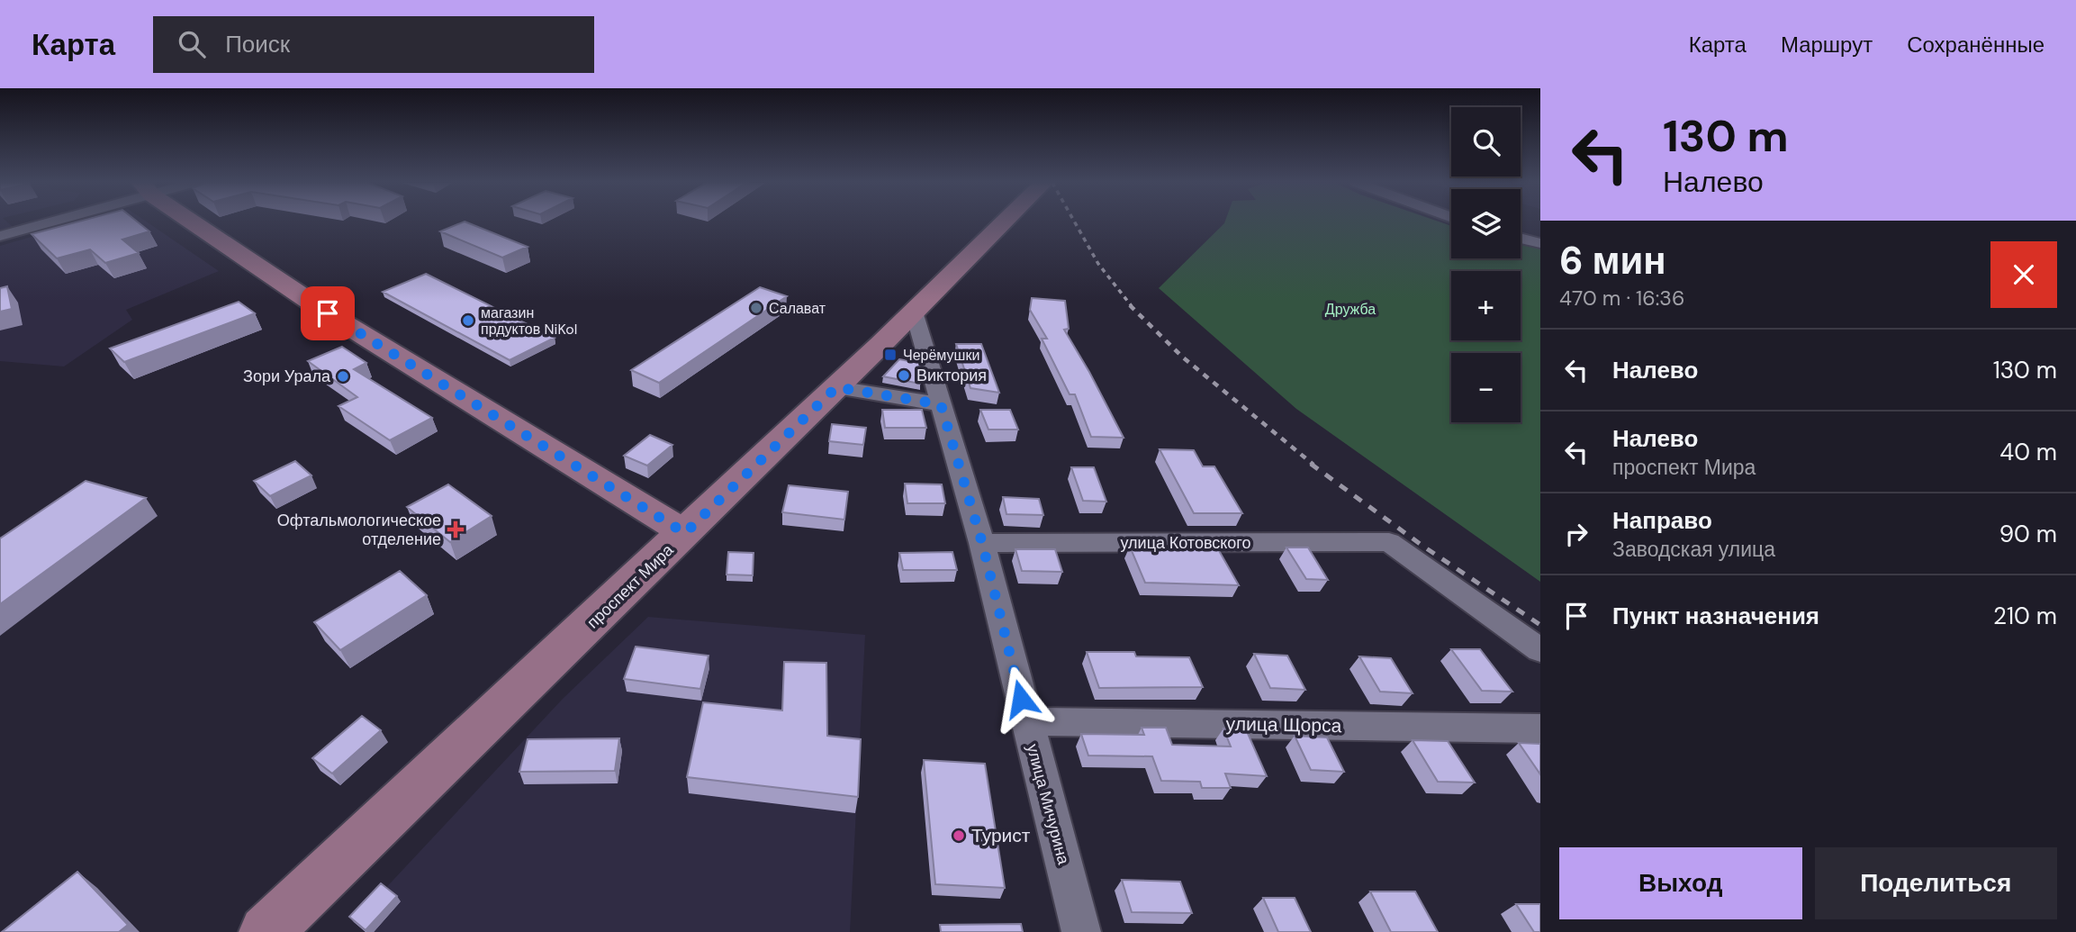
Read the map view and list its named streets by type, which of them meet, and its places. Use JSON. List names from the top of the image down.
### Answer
{
  "streets": {
    "main road": ["проспект Мира"],
    "street": ["улица Котовского", "улица Щорса", "улица Мичурина"]
  },
  "crossings": [
    ["улица Котовского", "улица Мичурина"],
    ["проспект Мира", "улица Мичурина"],
    ["улица Щорса", "улица Мичурина"]
  ],
  "parks": ["Дружба"],
  "places": {
    "other": [
      "Салават",
      "магазин прдуктов NiKol",
      "Виктория",
      "Зори Урала",
      "Турист"
    ],
    "transit": ["Черёмушки"],
    "health": ["Офтальмологическое отделение"]
  },
  "page": {
    "header": "Карта",
    "search": "Поиск",
    "nav": ["Карта", "Маршрут", "Сохранённые"],
    "turn": ["130 m", "Налево"],
    "map_buttons": ["+", "−"],
    "heading": ["6 мин", "470 m · 16:36"],
    "list": [
      {
        "name": "Налево",
        "value": "130 m"
      },
      {
        "name": "Налево",
        "note": "проспект Мира",
        "value": "40 m"
      },
      {
        "name": "Направо",
        "note": "Заводская улица",
        "value": "90 m"
      },
      {
        "name": "Пункт назначения",
        "value": "210 m"
      }
    ],
    "buttons": ["Выход", "Поделиться"]
  }
}
